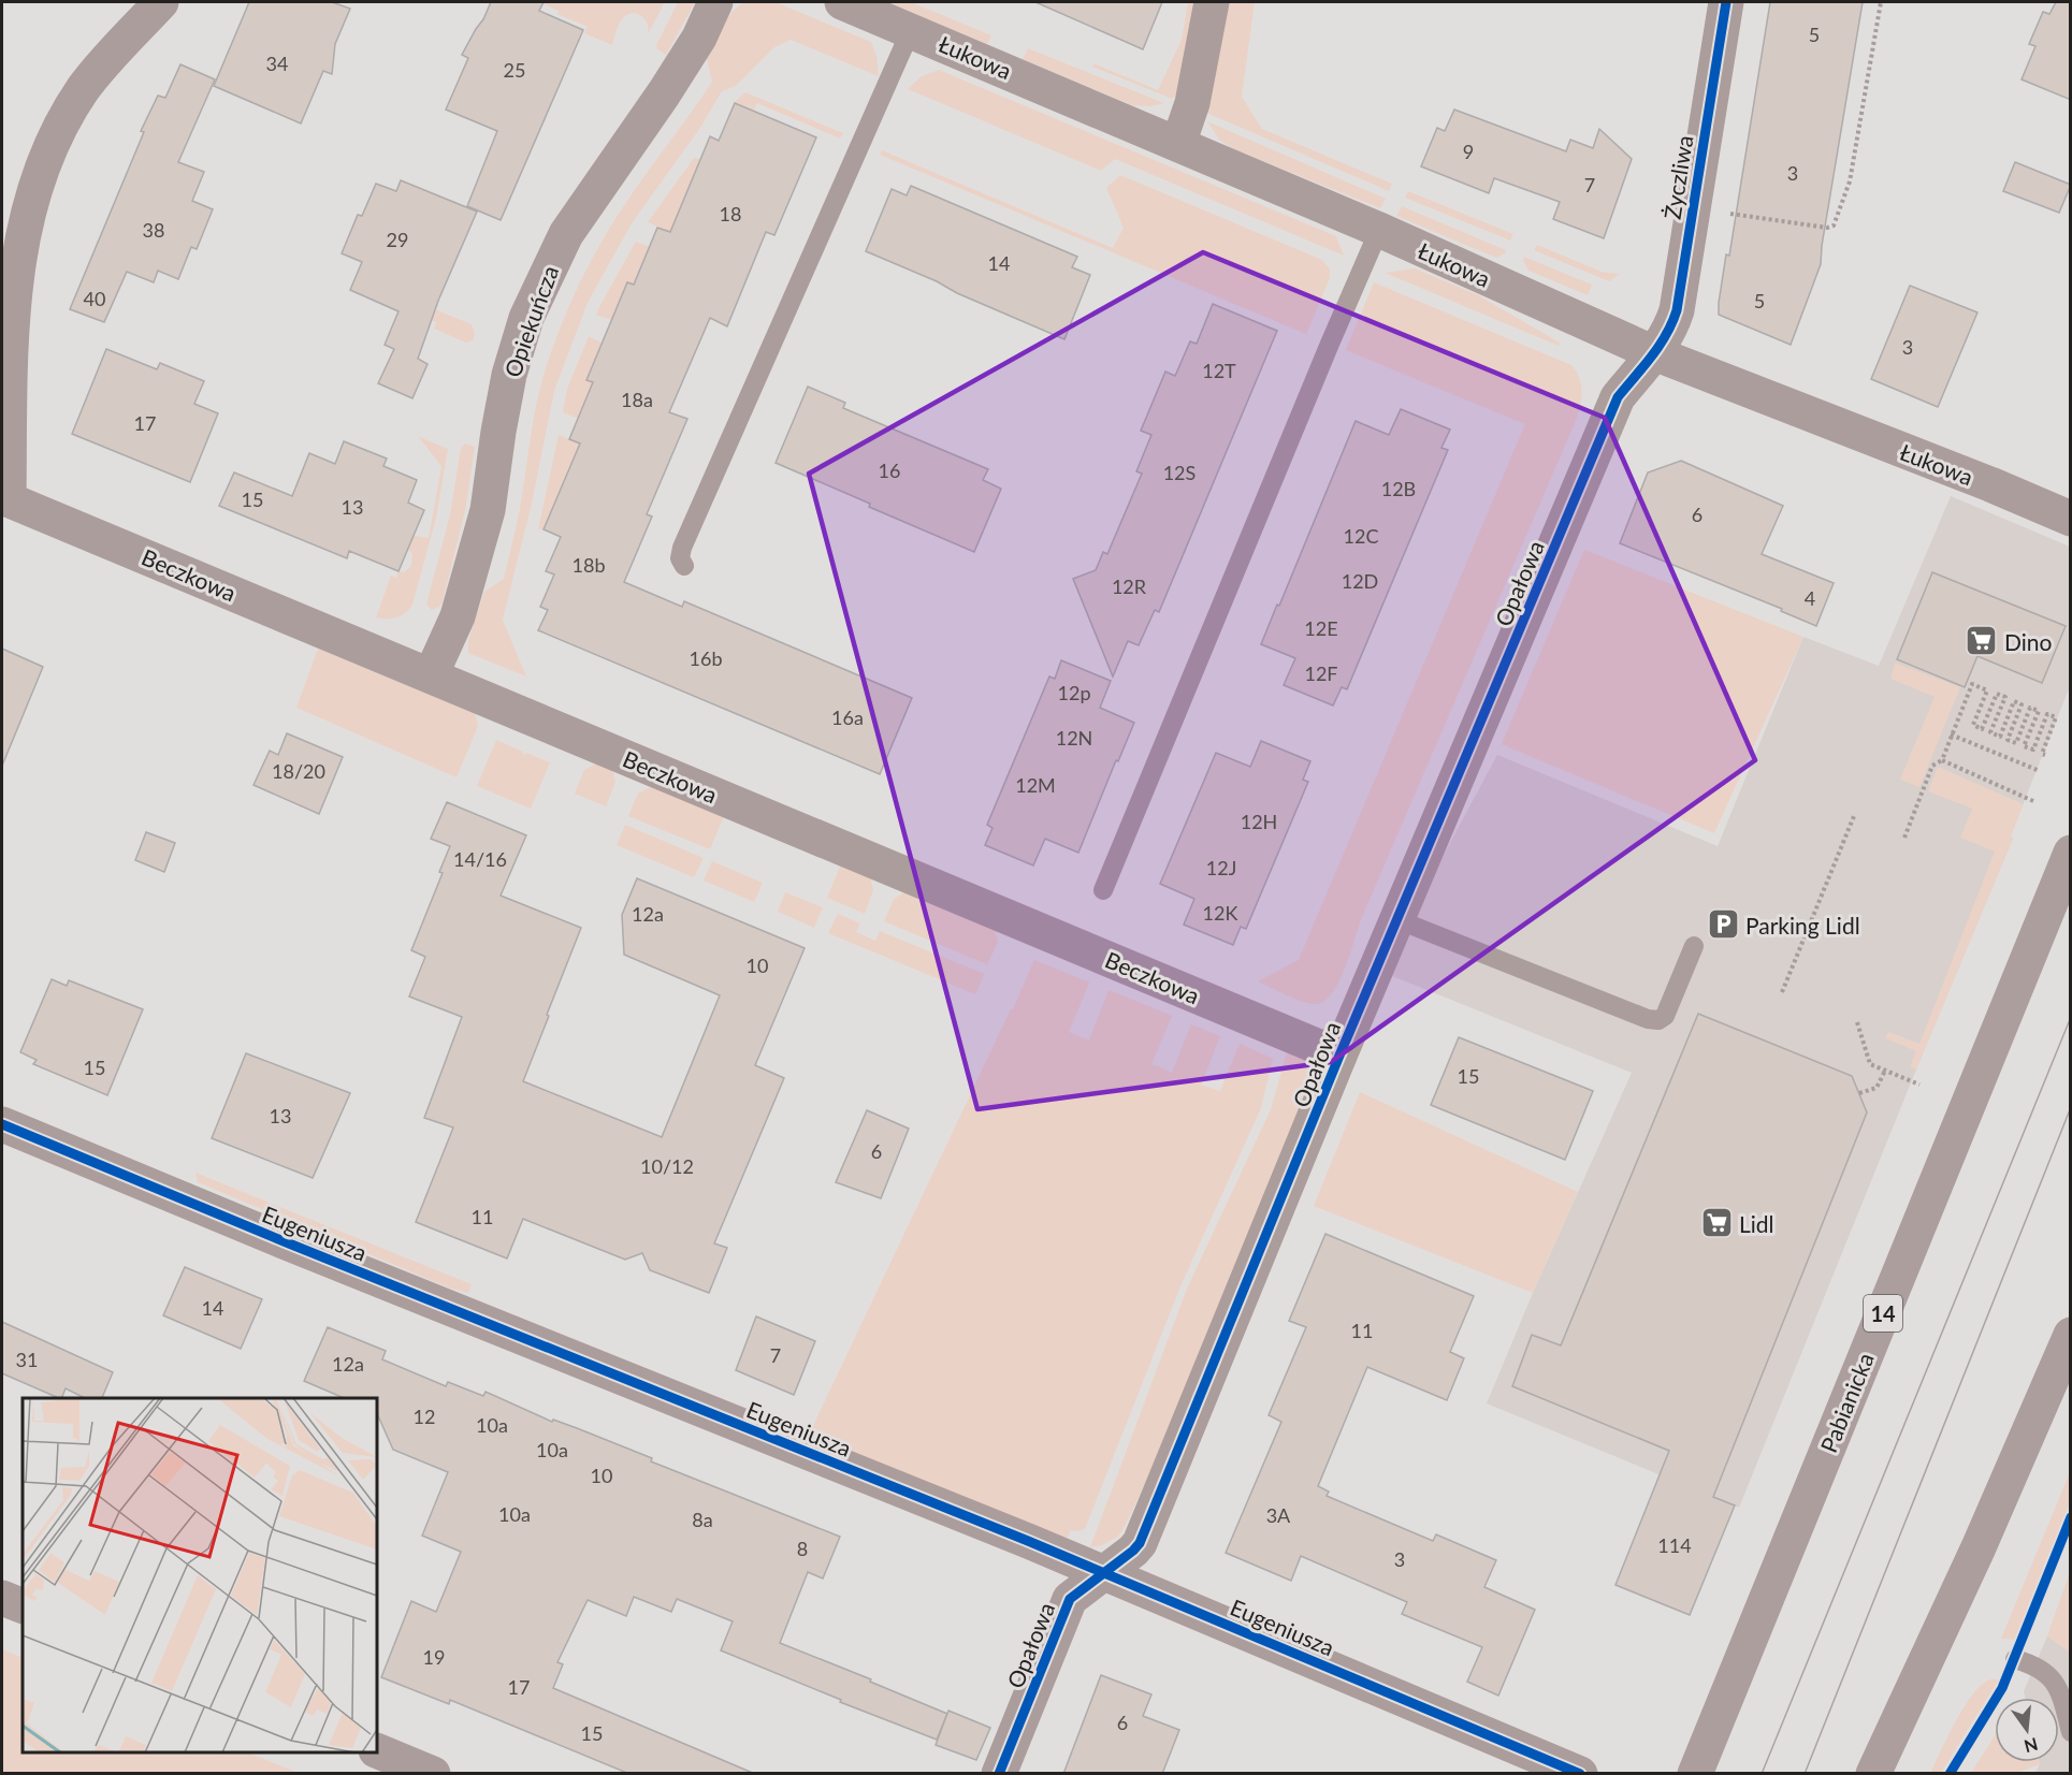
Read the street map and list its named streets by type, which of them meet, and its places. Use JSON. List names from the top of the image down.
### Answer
{
  "streets": {
    "main road": ["14", "Pabianicka"],
    "street": [
      "Łukowa",
      "Życzliwa",
      "Opiekuńcza",
      "Beczkowa",
      "Opałowa",
      "Eugeniusza"
    ]
  },
  "crossings": [
    ["Łukowa", "Życzliwa"],
    ["Łukowa", "Opałowa"],
    ["Życzliwa", "Opałowa"],
    ["Opiekuńcza", "Beczkowa"],
    ["Beczkowa", "Opałowa"],
    ["Opałowa", "Eugeniusza"]
  ],
  "places": {
    "supermarket": ["Dino", "Lidl"],
    "parking": ["Parking Lidl"]
  },
  "house_numbers": [
    "5",
    "34",
    "25",
    "9",
    "3",
    "7",
    "18",
    "38",
    "29",
    "14",
    "40",
    "5",
    "3",
    "12T",
    "18a",
    "17",
    "16",
    "12S",
    "12B",
    "15",
    "13",
    "6",
    "12C",
    "18b",
    "12D",
    "12R",
    "4",
    "12E",
    "16b",
    "12F",
    "12p",
    "16a",
    "12N",
    "18/20",
    "12M",
    "12H",
    "14/16",
    "12J",
    "12K",
    "12a",
    "10",
    "15",
    "15",
    "13",
    "6",
    "10/12",
    "11",
    "14",
    "11",
    "7",
    "31",
    "12a",
    "12",
    "10a",
    "10a",
    "10",
    "10a",
    "3A",
    "8a",
    "114",
    "8",
    "3",
    "19",
    "17",
    "6",
    "15"
  ],
  "north": "bottom"
}
